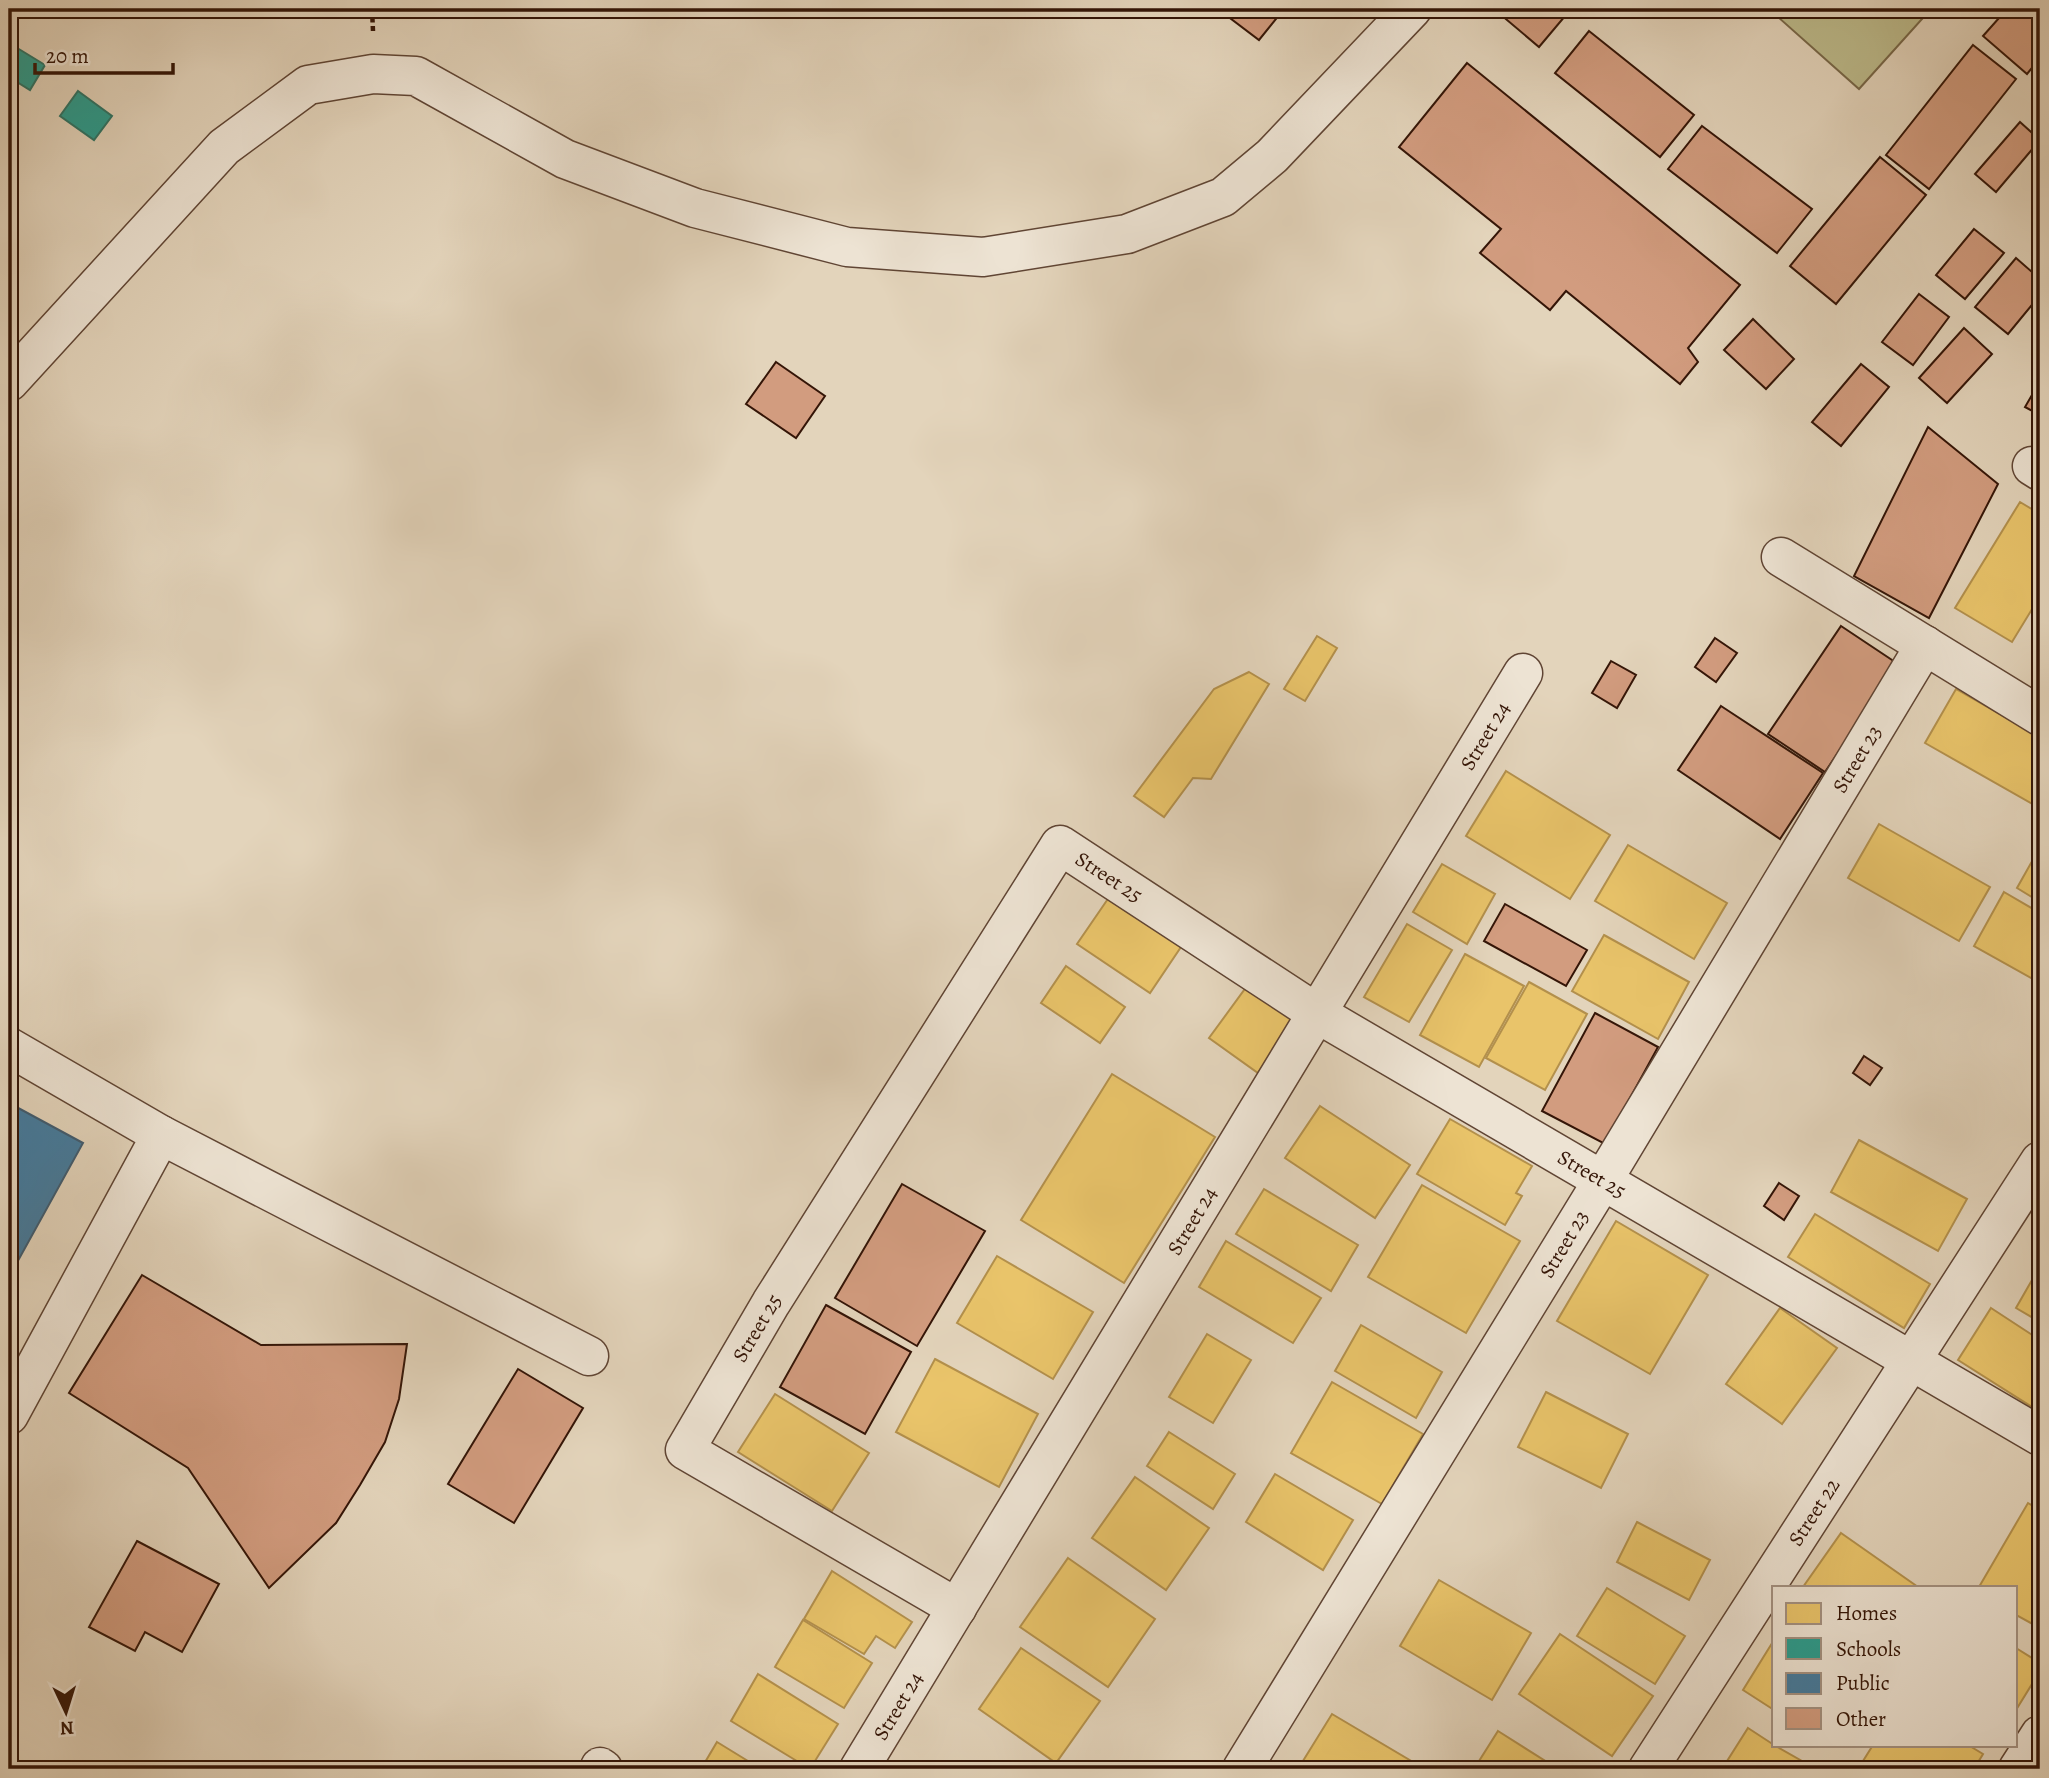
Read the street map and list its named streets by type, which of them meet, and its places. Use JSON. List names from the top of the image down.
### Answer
{
  "streets": {
    "street": [
      "Street 24",
      "Street 23",
      "Street 25",
      "Street 22"
    ]
  },
  "crossings": [
    ["Street 24", "Street 25"],
    ["Street 23", "Street 25"],
    ["Street 25", "Street 22"]
  ],
  "legend": [
    "Homes",
    "Schools",
    "Public",
    "Other"
  ],
  "scale_bar": "20 m",
  "north": "bottom"
}
